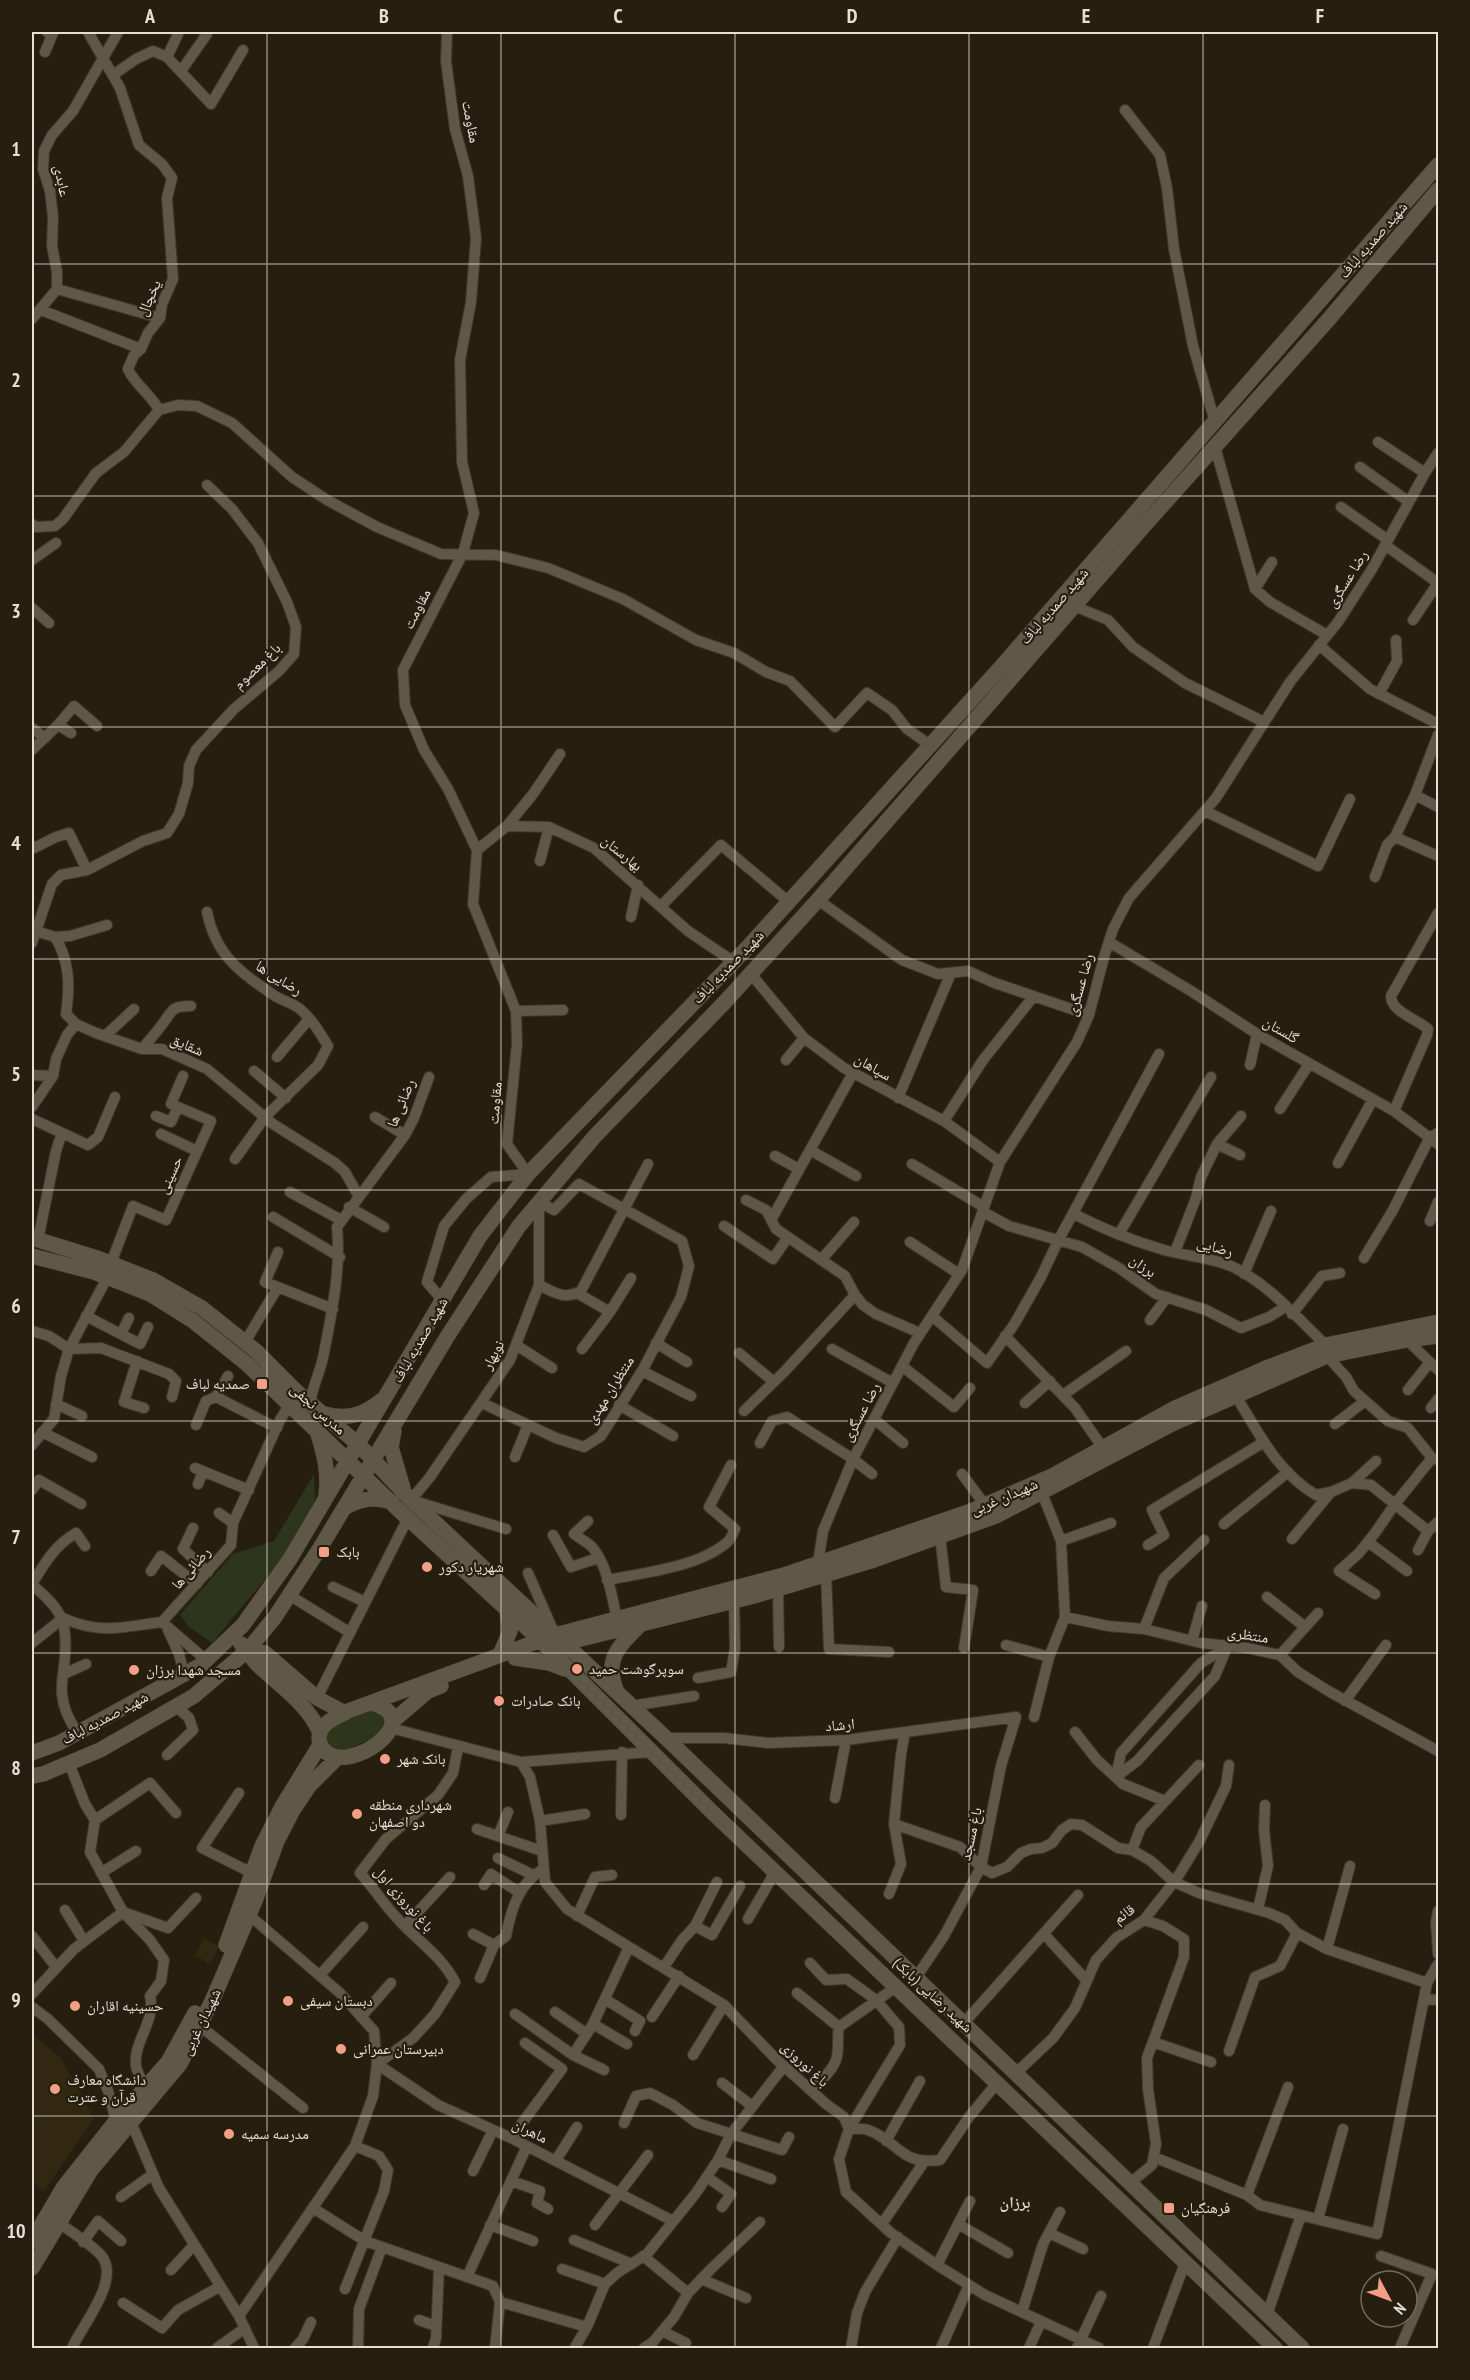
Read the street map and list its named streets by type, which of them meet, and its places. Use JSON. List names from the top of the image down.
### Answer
{
  "streets": {
    "main road": [
      "شهید صمدیه لباف",
      "مدرس نجفی",
      "شهیدان غربی",
      "شهید رضایی (بابک)"
    ],
    "street": [
      "مقاومت",
      "عابدی",
      "یخچال",
      "رضا عسگری",
      "باغ معصوم",
      "بهارستان",
      "رضایی ها",
      "گلستان",
      "شقایق",
      "سپاهان",
      "رضائی ها",
      "حسینی",
      "رضایی",
      "برزان",
      "نوبهار",
      "منتظران مهدی",
      "منتظری",
      "ارشاد",
      "باغ مسجد",
      "باغ نوروزی اول",
      "قائم",
      "باغ نوروزی",
      "ماهران"
    ]
  },
  "crossings": [
    ["مقاومت", "شهید صمدیه لباف"],
    ["عابدی", "یخچال"],
    ["شهید صمدیه لباف", "بهارستان"],
    ["شهید صمدیه لباف", "سپاهان"],
    ["شهید صمدیه لباف", "نوبهار"],
    ["شهید صمدیه لباف", "مدرس نجفی"],
    ["رضا عسگری", "گلستان"],
    ["رضا عسگری", "سپاهان"],
    ["رضا عسگری", "برزان"],
    ["رضا عسگری", "شهیدان غربی"],
    ["رضایی ها", "شقایق"],
    ["شقایق", "رضائی ها"],
    ["رضائی ها", "مدرس نجفی"],
    ["حسینی", "مدرس نجفی"],
    ["رضایی", "برزان"],
    ["رضایی", "شهیدان غربی"],
    ["نوبهار", "منتظران مهدی"],
    ["نوبهار", "مدرس نجفی"],
    ["مدرس نجفی", "شهیدان غربی"],
    ["مدرس نجفی", "شهید رضایی (بابک)"],
    ["شهیدان غربی", "شهید رضایی (بابک)"],
    ["ارشاد", "باغ مسجد"],
    ["ارشاد", "شهید رضایی (بابک)"],
    ["باغ مسجد", "شهید رضایی (بابک)"],
    ["باغ نوروزی اول", "ماهران"],
    ["قائم", "شهید رضایی (بابک)"]
  ],
  "districts": ["برزان"],
  "places": {
    "transit": ["صمدیه لباف", "بابک", "فرهنگیان"],
    "other": [
      "شهریار دکور",
      "سوپرگوشت حمید",
      "مسجد شهدا برزان",
      "بانک صادرات",
      "بانک شهر",
      "شهرداری منطقه دو اصفهان",
      "دبستان سیفی",
      "حسینیه اقاران",
      "دبیرستان عمرانی",
      "دانشگاه معارف قرآن و عترت",
      "مدرسه سمیه"
    ]
  },
  "north": "bottom right",
  "grid": {
    "columns": [
      "A",
      "B",
      "C",
      "D",
      "E",
      "F"
    ],
    "rows": [
      "1",
      "2",
      "3",
      "4",
      "5",
      "6",
      "7",
      "8",
      "9",
      "10"
    ]
  }
}
